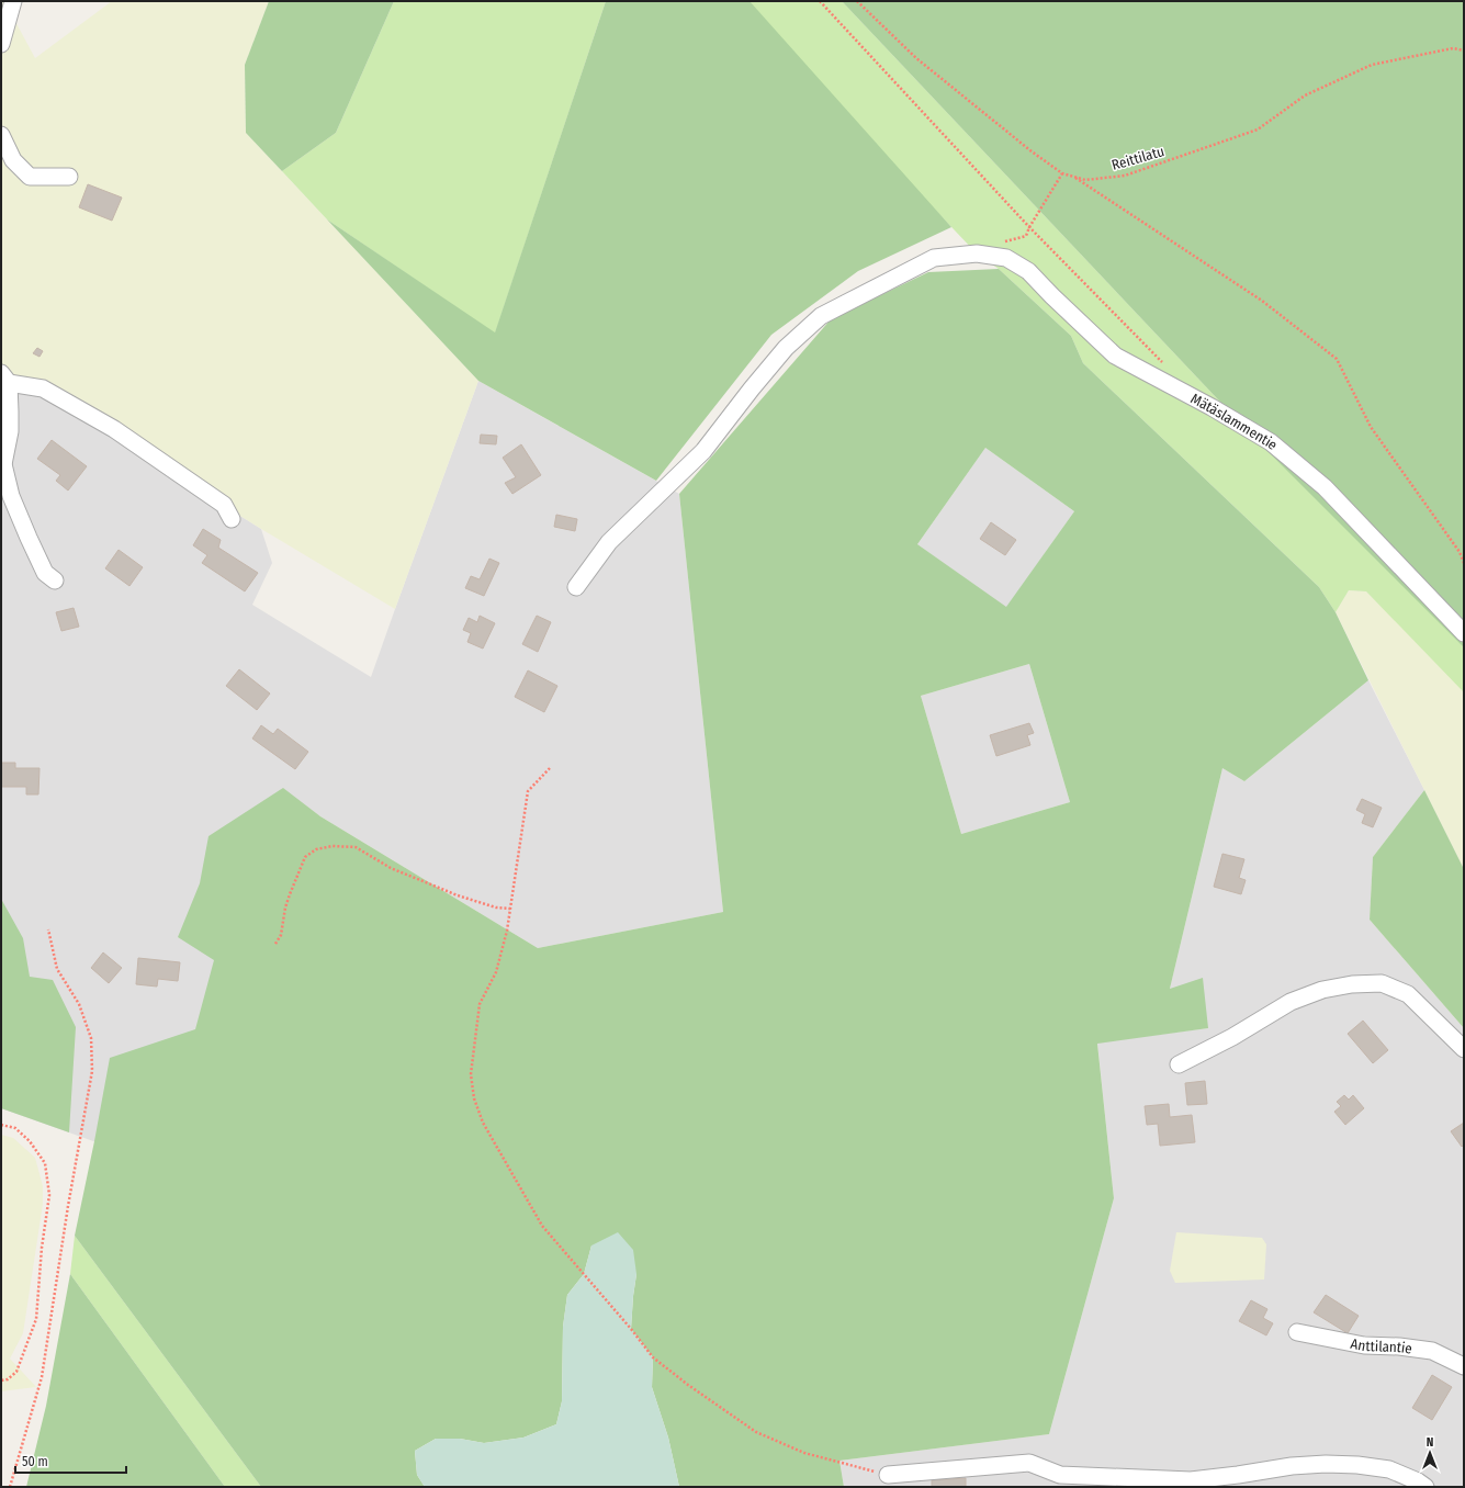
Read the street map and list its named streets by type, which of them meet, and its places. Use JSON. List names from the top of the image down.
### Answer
{
  "streets": {
    "street": ["Mätäslammentie", "Anttilantie"],
    "path": ["Reittilatu"]
  },
  "scale_bar": "50 m",
  "north": "top"
}
